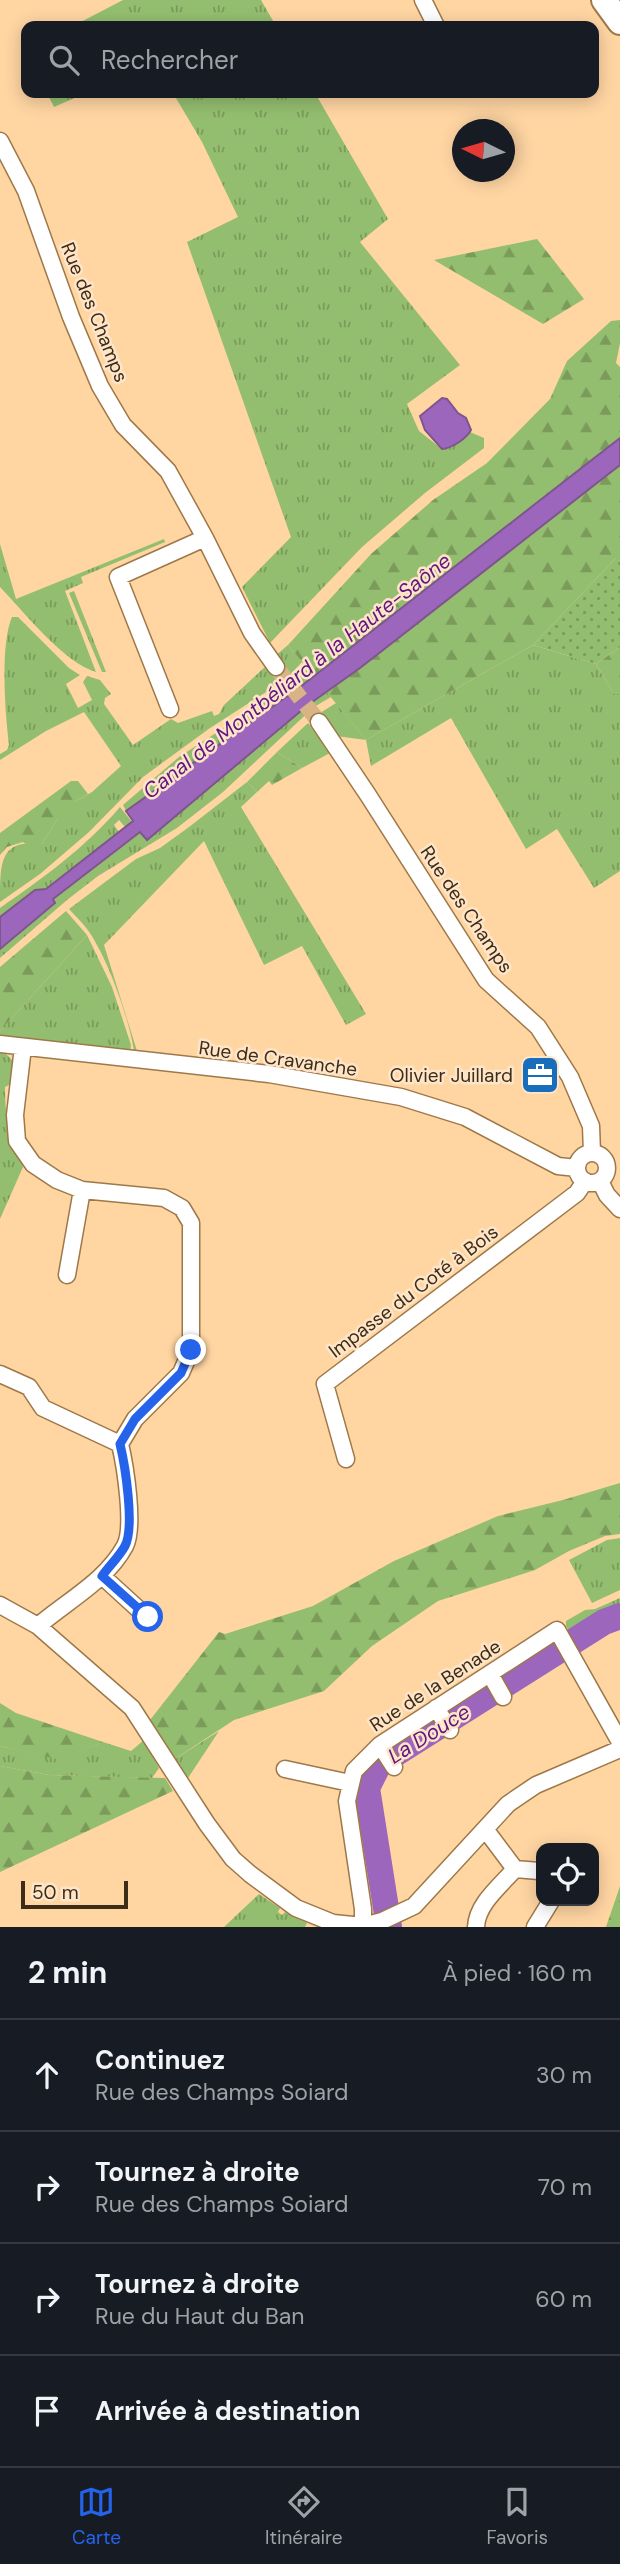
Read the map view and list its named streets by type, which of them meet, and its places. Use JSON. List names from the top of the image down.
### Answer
{
  "streets": {
    "street": [
      "Rue des Champs",
      "Rue de Cravanche",
      "Impasse du Coté à Bois",
      "Rue de la Benade"
    ]
  },
  "crossings": [
    ["Rue des Champs", "Rue de Cravanche"],
    ["Rue des Champs", "Impasse du Coté à Bois"],
    ["Rue de Cravanche", "Impasse du Coté à Bois"]
  ],
  "water": ["Canal de Montbéliard à la Haute-Saône", "La Douce"],
  "places": {
    "office": ["Olivier Juillard"]
  },
  "scale_bar": "50 m",
  "north": "left",
  "page": {
    "search": "Rechercher",
    "scale": "50 m",
    "heading": ["2 min", "À pied · 160 m"],
    "list": [
      ["Continuez", "Rue des Champs Soiard", "30 m"],
      ["Tournez à droite", "Rue des Champs Soiard", "70 m"],
      ["Tournez à droite", "Rue du Haut du Ban", "60 m"],
      "Arrivée à destination"
    ],
    "nav": ["Carte", "Itinéraire", "Favoris"]
  }
}
